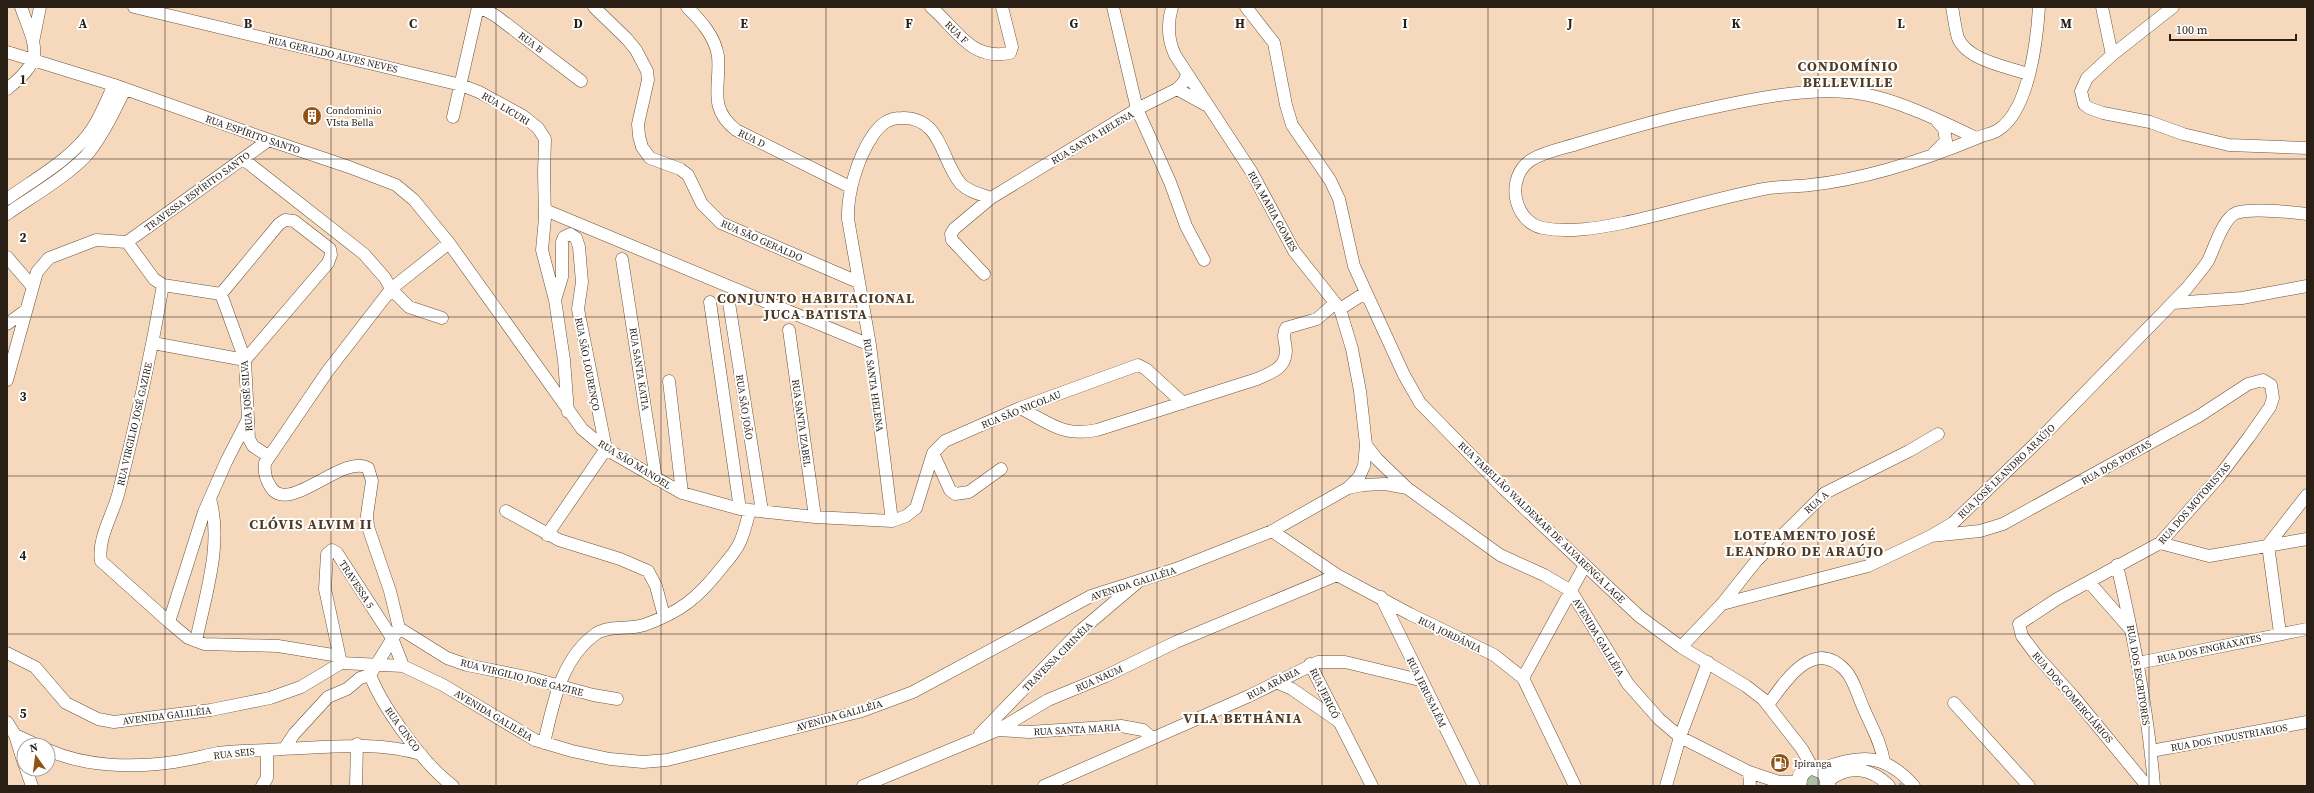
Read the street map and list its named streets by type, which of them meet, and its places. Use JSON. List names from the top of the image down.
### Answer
{
  "streets": {
    "street": [
      "RUA F",
      "RUA B",
      "RUA GERALDO ALVES NEVES",
      "RUA LICURI",
      "RUA ESPÍRITO SANTO",
      "RUA SANTA HELENA",
      "RUA D",
      "TRAVESSA ESPÍRITO SANTO",
      "RUA MARIA GOMES",
      "RUA SÃO GERALDO",
      "RUA SÃO LOURENÇO",
      "RUA SANTA KATIA",
      "RUA JOSÉ SILVA",
      "RUA SÃO JOÃO",
      "RUA SÃO NICOLAU",
      "RUA SANTA IZABEL",
      "RUA VIRGILIO JOSÉ GAZIRE",
      "RUA DOS POETAS",
      "RUA SÃO MANOEL",
      "RUA JOSÉ LEANDRO ARAÚJO",
      "RUA A",
      "RUA DOS MOTORISTAS",
      "RUA TABELIÃO WALDEMAR DE ALVARENGA LAGE",
      "AVENIDA GALILÉIA",
      "TRAVESSA 5",
      "RUA JORDÂNIA",
      "RUA DOS ENGRAXATES",
      "TRAVESSA CIRINÉIA",
      "RUA DOS ESCRITORES",
      "RUA NAUM",
      "RUA ARÁBIA",
      "RUA JERUSALÉM",
      "RUA JERICÓ",
      "RUA DOS COMERCIÁRIOS",
      "RUA CINCO",
      "RUA SANTA MARIA",
      "RUA DOS INDUSTRIARIOS",
      "RUA SEIS"
    ]
  },
  "crossings": [
    ["RUA GERALDO ALVES NEVES", "RUA LICURI"],
    ["RUA LICURI", "RUA SÃO LOURENÇO"],
    ["RUA LICURI", "RUA SÃO MANOEL"],
    ["RUA ESPÍRITO SANTO", "TRAVESSA ESPÍRITO SANTO"],
    ["RUA ESPÍRITO SANTO", "RUA SÃO MANOEL"],
    ["RUA SANTA HELENA", "RUA D"],
    ["RUA SANTA HELENA", "RUA SÃO GERALDO"],
    ["RUA SANTA HELENA", "RUA SÃO MANOEL"],
    ["RUA MARIA GOMES", "AVENIDA GALILÉIA"],
    ["RUA SÃO LOURENÇO", "RUA SÃO MANOEL"],
    ["RUA SANTA KATIA", "RUA SÃO MANOEL"],
    ["RUA SÃO JOÃO", "RUA SÃO MANOEL"],
    ["RUA SANTA IZABEL", "RUA SÃO MANOEL"],
    ["RUA VIRGILIO JOSÉ GAZIRE", "TRAVESSA 5"],
    ["RUA DOS POETAS", "RUA JOSÉ LEANDRO ARAÚJO"],
    ["RUA DOS POETAS", "RUA DOS MOTORISTAS"],
    ["RUA JOSÉ LEANDRO ARAÚJO", "RUA A"],
    ["RUA DOS MOTORISTAS", "RUA DOS ESCRITORES"],
    ["RUA DOS MOTORISTAS", "RUA DOS COMERCIÁRIOS"],
    ["AVENIDA GALILÉIA", "TRAVESSA 5"],
    ["AVENIDA GALILÉIA", "RUA JORDÂNIA"],
    ["AVENIDA GALILÉIA", "TRAVESSA CIRINÉIA"],
    ["RUA JORDÂNIA", "RUA NAUM"],
    ["RUA JORDÂNIA", "RUA JERUSALÉM"],
    ["RUA DOS ENGRAXATES", "RUA DOS ESCRITORES"],
    ["TRAVESSA CIRINÉIA", "RUA NAUM"],
    ["RUA DOS ESCRITORES", "RUA DOS INDUSTRIARIOS"],
    ["RUA NAUM", "RUA SANTA MARIA"],
    ["RUA ARÁBIA", "RUA JERUSALÉM"],
    ["RUA ARÁBIA", "RUA JERICÓ"],
    ["RUA ARÁBIA", "RUA SANTA MARIA"],
    ["RUA CINCO", "RUA SEIS"]
  ],
  "districts": [
    "CONDOMÍNIO BELLEVILLE",
    "CONJUNTO HABITACIONAL JUCA BATISTA",
    "CLÓVIS ALVIM II",
    "LOTEAMENTO JOSÉ LEANDRO DE ARAÚJO",
    "VILA BETHÂNIA"
  ],
  "places": {
    "building": ["Condominio VIsta Bella"],
    "fuel station": ["Ipiranga"]
  },
  "scale_bar": "100 m",
  "north": "top",
  "grid": {
    "columns": [
      "A",
      "B",
      "C",
      "D",
      "E",
      "F",
      "G",
      "H",
      "I",
      "J",
      "K",
      "L",
      "M"
    ],
    "rows": [
      "1",
      "2",
      "3",
      "4",
      "5"
    ]
  }
}
